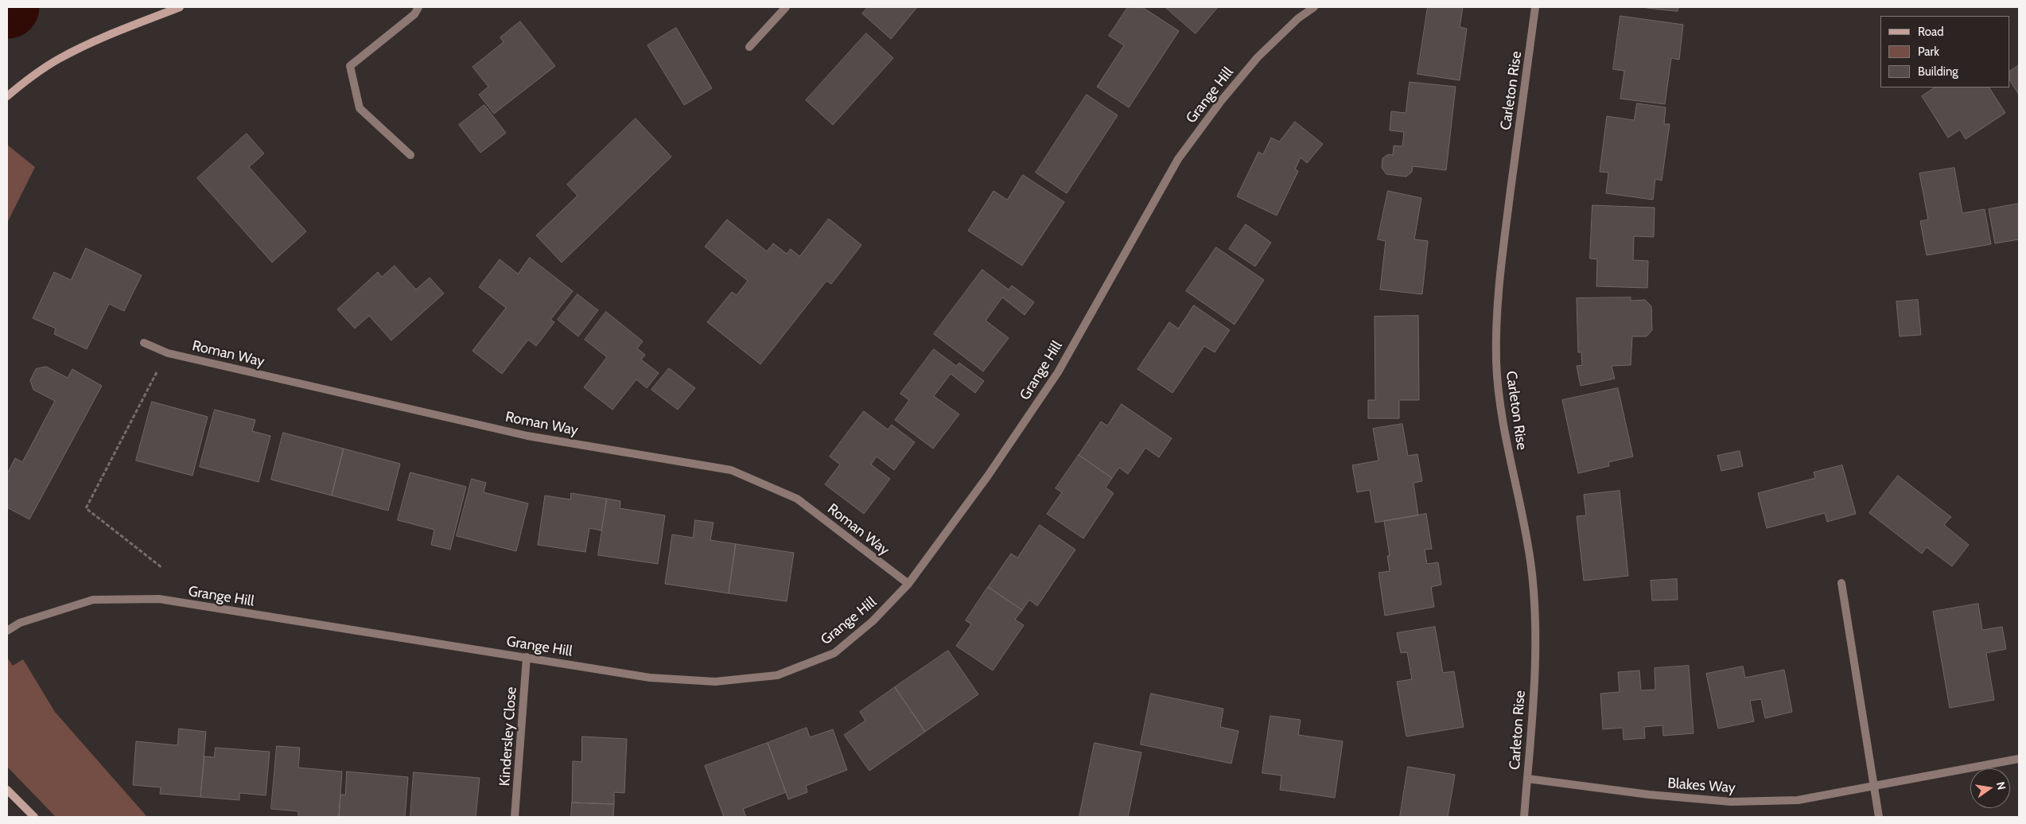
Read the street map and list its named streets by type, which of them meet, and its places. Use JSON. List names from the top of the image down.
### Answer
{
  "streets": {
    "street": [
      "Carleton Rise",
      "Grange Hill",
      "Roman Way",
      "Kindersley Close",
      "Blakes Way"
    ]
  },
  "crossings": [
    ["Carleton Rise", "Blakes Way"],
    ["Grange Hill", "Roman Way"],
    ["Grange Hill", "Kindersley Close"]
  ],
  "legend": ["Road", "Park", "Building"],
  "north": "right"
}
